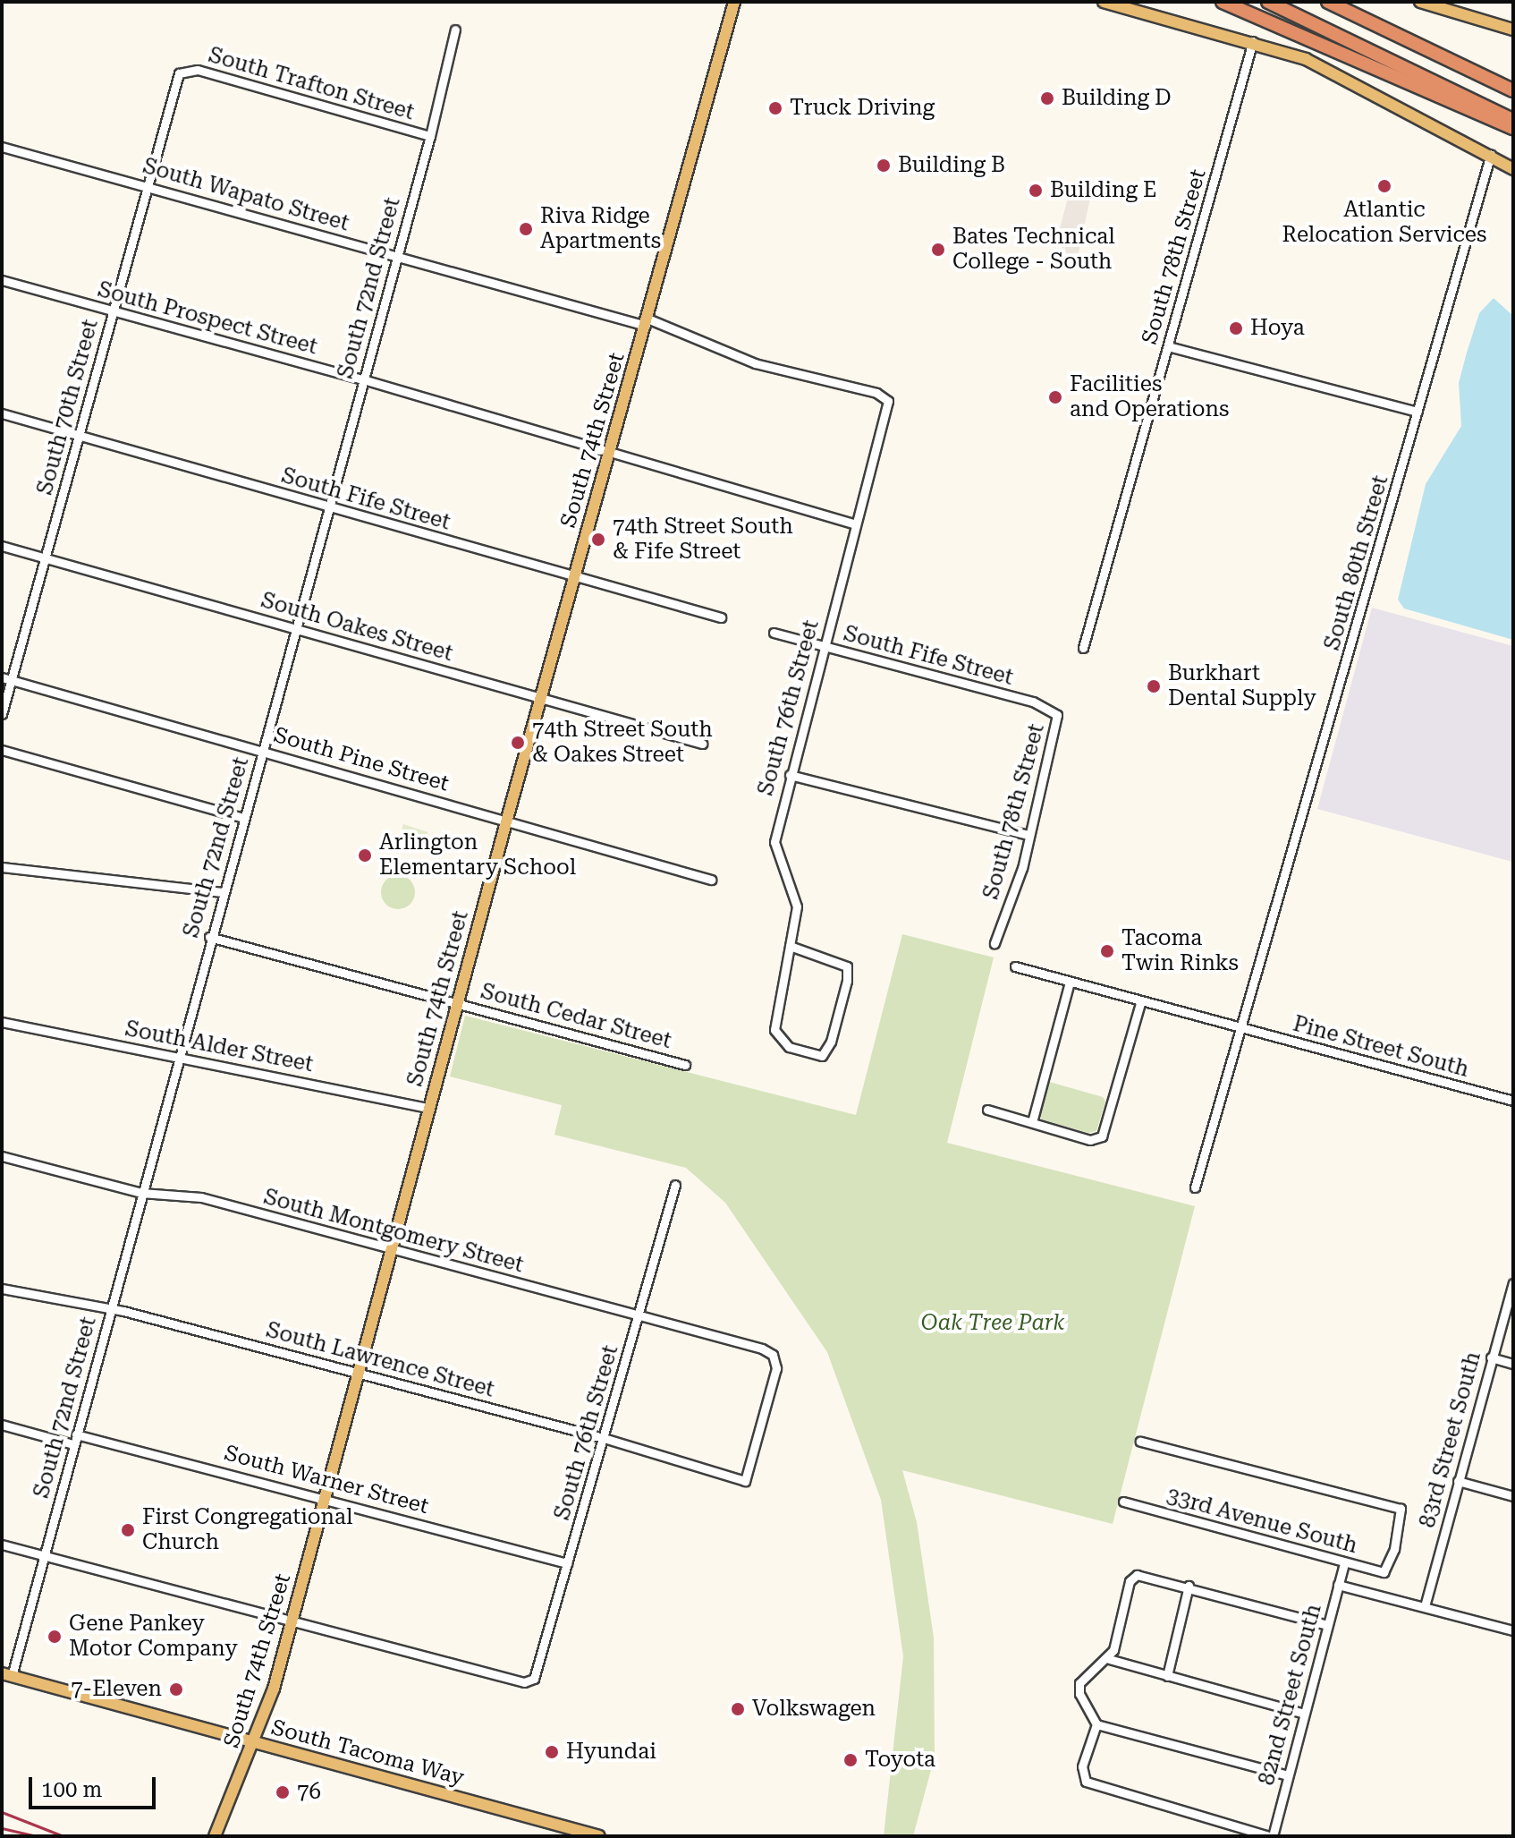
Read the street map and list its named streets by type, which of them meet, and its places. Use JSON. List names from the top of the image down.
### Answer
{
  "streets": {
    "main road": ["South 74th Street", "South Tacoma Way"],
    "street": [
      "South Trafton Street",
      "South Wapato Street",
      "South 78th Street",
      "South 72nd Street",
      "South Prospect Street",
      "South 70th Street",
      "South Fife Street",
      "South 80th Street",
      "South Oakes Street",
      "South 76th Street",
      "South Pine Street",
      "South Cedar Street",
      "South Alder Street",
      "Pine Street South",
      "South Montgomery Street",
      "South Lawrence Street",
      "83rd Street South",
      "South Warner Street",
      "33rd Avenue South",
      "82nd Street South"
    ]
  },
  "crossings": [
    ["South Trafton Street", "South 72nd Street"],
    ["South Trafton Street", "South 70th Street"],
    ["South Wapato Street", "South 72nd Street"],
    ["South Wapato Street", "South 70th Street"],
    ["South Wapato Street", "South 74th Street"],
    ["South Wapato Street", "South 76th Street"],
    ["South 78th Street", "South Fife Street"],
    ["South 72nd Street", "South Prospect Street"],
    ["South 72nd Street", "South Fife Street"],
    ["South 72nd Street", "South Oakes Street"],
    ["South 72nd Street", "South Pine Street"],
    ["South 72nd Street", "South Cedar Street"],
    ["South 72nd Street", "South Alder Street"],
    ["South 72nd Street", "South Montgomery Street"],
    ["South 72nd Street", "South Lawrence Street"],
    ["South 72nd Street", "South Warner Street"],
    ["South 72nd Street", "South Tacoma Way"],
    ["South Prospect Street", "South 70th Street"],
    ["South Prospect Street", "South 74th Street"],
    ["South Prospect Street", "South 76th Street"],
    ["South 70th Street", "South Fife Street"],
    ["South 70th Street", "South Oakes Street"],
    ["South 70th Street", "South Pine Street"],
    ["South 74th Street", "South Fife Street"],
    ["South 74th Street", "South Oakes Street"],
    ["South 74th Street", "South 76th Street"],
    ["South 74th Street", "South Pine Street"],
    ["South 74th Street", "South Cedar Street"],
    ["South 74th Street", "South Alder Street"],
    ["South 74th Street", "South Montgomery Street"],
    ["South 74th Street", "South Lawrence Street"],
    ["South 74th Street", "South Warner Street"],
    ["South 74th Street", "South Tacoma Way"],
    ["South Fife Street", "South 76th Street"],
    ["South 80th Street", "Pine Street South"],
    ["South 76th Street", "South Montgomery Street"],
    ["South 76th Street", "South Lawrence Street"],
    ["South 76th Street", "South Warner Street"],
    ["South Montgomery Street", "South Lawrence Street"],
    ["83rd Street South", "33rd Avenue South"],
    ["33rd Avenue South", "82nd Street South"]
  ],
  "parks": ["Oak Tree Park"],
  "places": [
    "Building D",
    "Truck Driving",
    "Building B",
    "Atlantic Relocation Services",
    "Building E",
    "Riva Ridge Apartments",
    "Bates Technical College - South",
    "Hoya",
    "Facilities and Operations",
    "74th Street South & Fife Street",
    "Burkhart Dental Supply",
    "74th Street South & Oakes Street",
    "Arlington Elementary School",
    "Tacoma Twin Rinks",
    "First Congregational Church",
    "Gene Pankey Motor Company",
    "7-Eleven",
    "Volkswagen",
    "Hyundai",
    "Toyota",
    "76"
  ],
  "scale_bar": "100 m"
}
